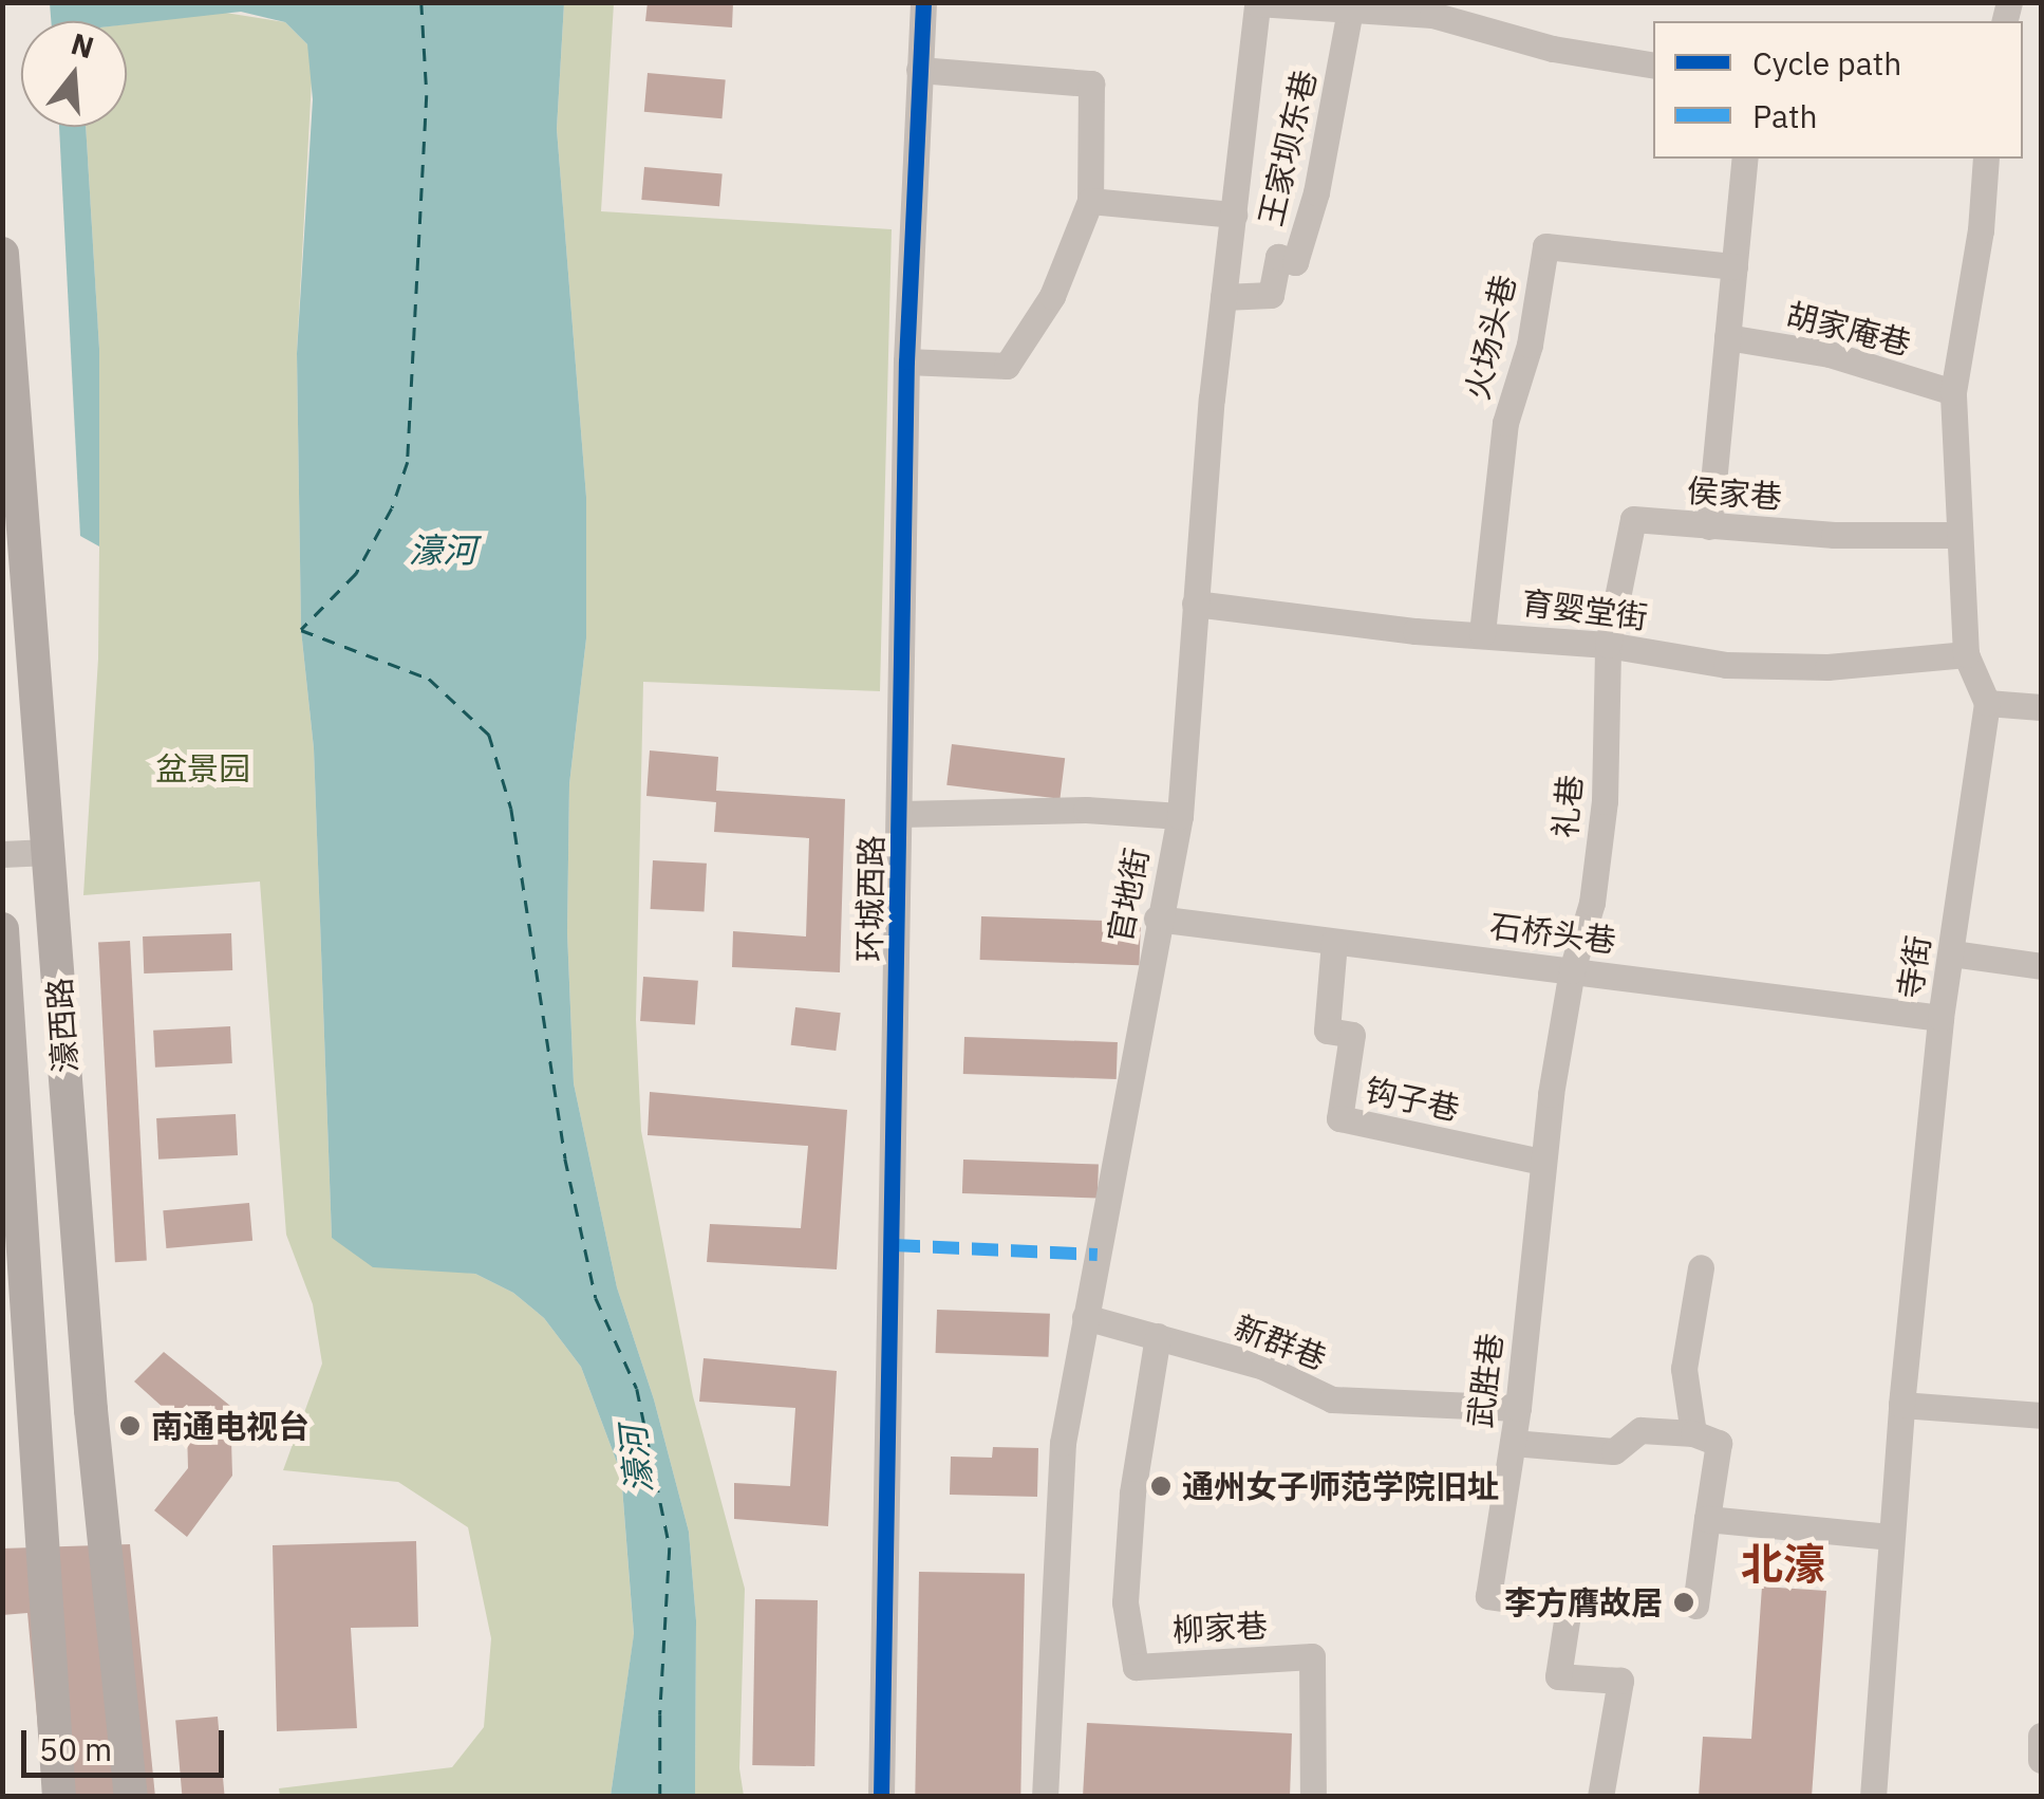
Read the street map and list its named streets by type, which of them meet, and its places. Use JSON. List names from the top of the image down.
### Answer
{
  "streets": {
    "main road": ["濠西路"],
    "street": [
      "王家坝东巷",
      "胡家庵巷",
      "火场头巷",
      "侯家巷",
      "育婴堂街",
      "礼巷",
      "官地街",
      "环城西路",
      "石桥头巷",
      "寺街",
      "钩子巷",
      "新群巷",
      "武胜巷",
      "柳家巷"
    ]
  },
  "crossings": [
    ["王家坝东巷", "官地街"],
    ["火场头巷", "育婴堂街"],
    ["侯家巷", "育婴堂街"],
    ["侯家巷", "礼巷"],
    ["育婴堂街", "礼巷"],
    ["育婴堂街", "官地街"],
    ["礼巷", "石桥头巷"],
    ["礼巷", "武胜巷"],
    ["官地街", "石桥头巷"],
    ["官地街", "新群巷"],
    ["石桥头巷", "寺街"],
    ["石桥头巷", "钩子巷"],
    ["石桥头巷", "武胜巷"],
    ["钩子巷", "武胜巷"],
    ["新群巷", "武胜巷"],
    ["新群巷", "柳家巷"]
  ],
  "districts": ["北濠"],
  "water": ["濠河"],
  "parks": ["盆景园"],
  "places": ["南通电视台", "通州女子师范学院旧址", "李方膺故居"],
  "legend": ["Cycle path", "Path"],
  "scale_bar": "50 m",
  "north": "top"
}
